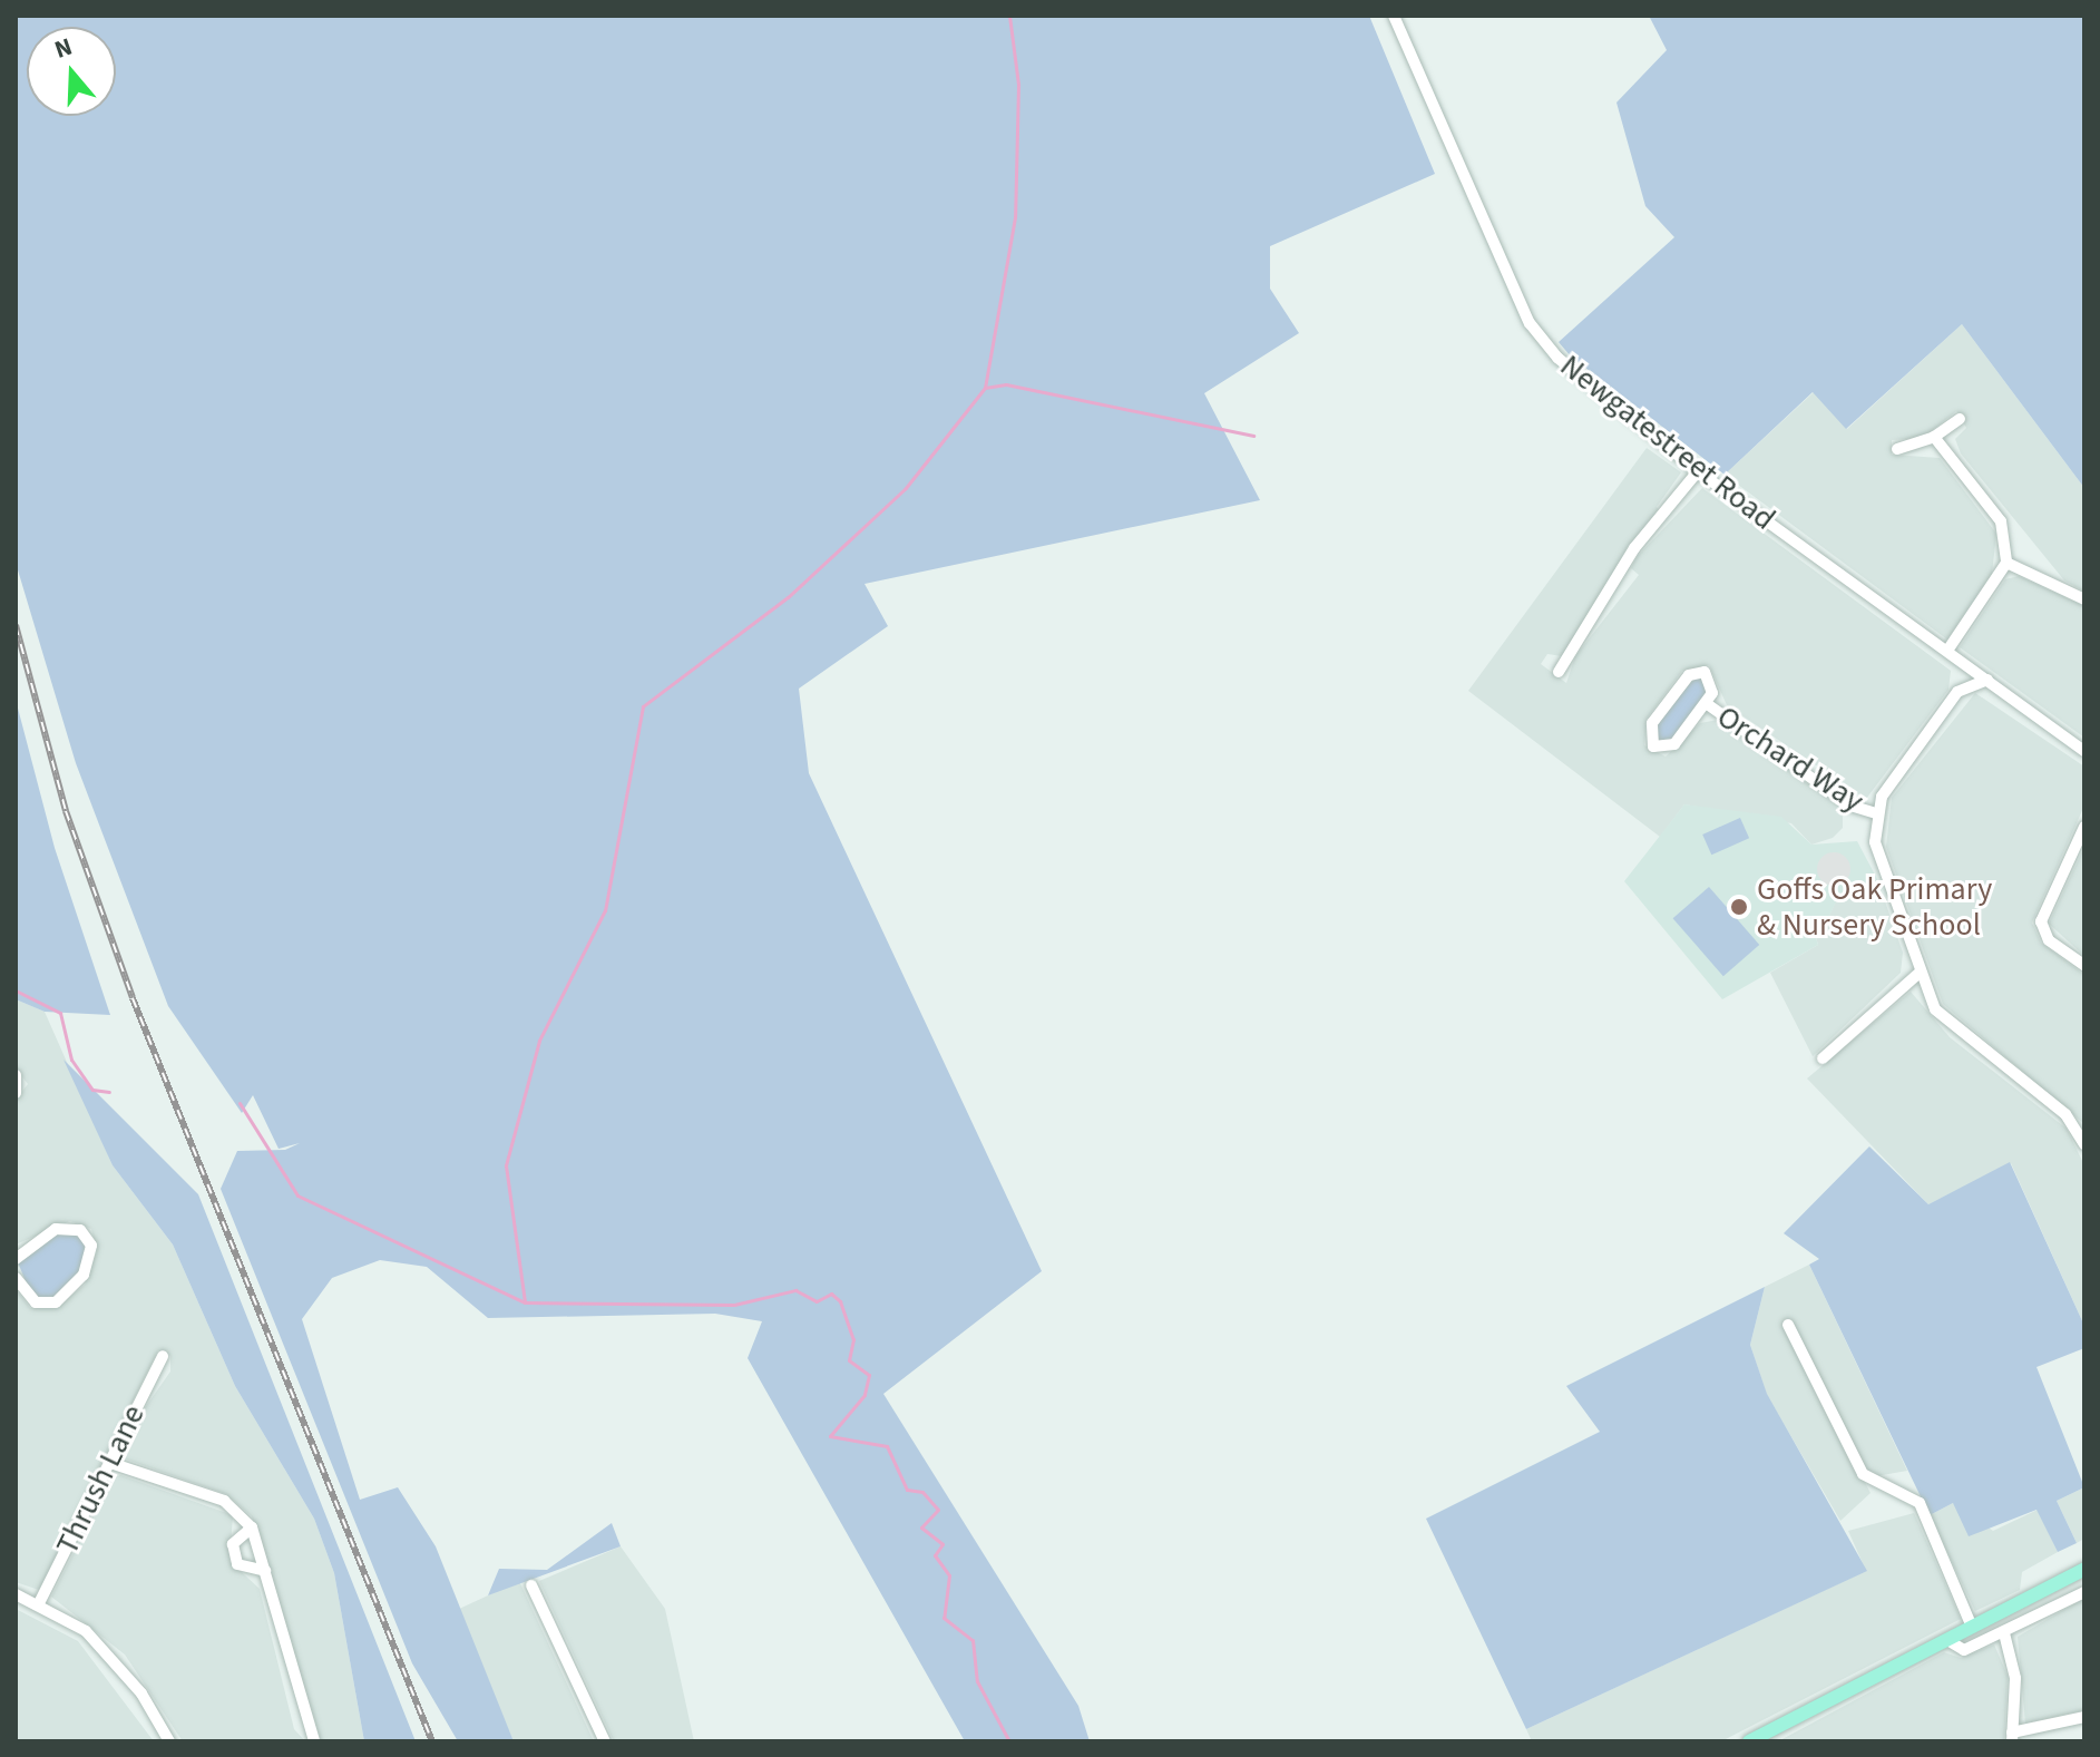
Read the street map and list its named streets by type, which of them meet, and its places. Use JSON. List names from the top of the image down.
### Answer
{
  "streets": {
    "street": ["Newgatestreet Road", "Orchard Way", "Thrush Lane"]
  },
  "places": ["Goffs Oak Primary & Nursery School"],
  "north": "top"
}
